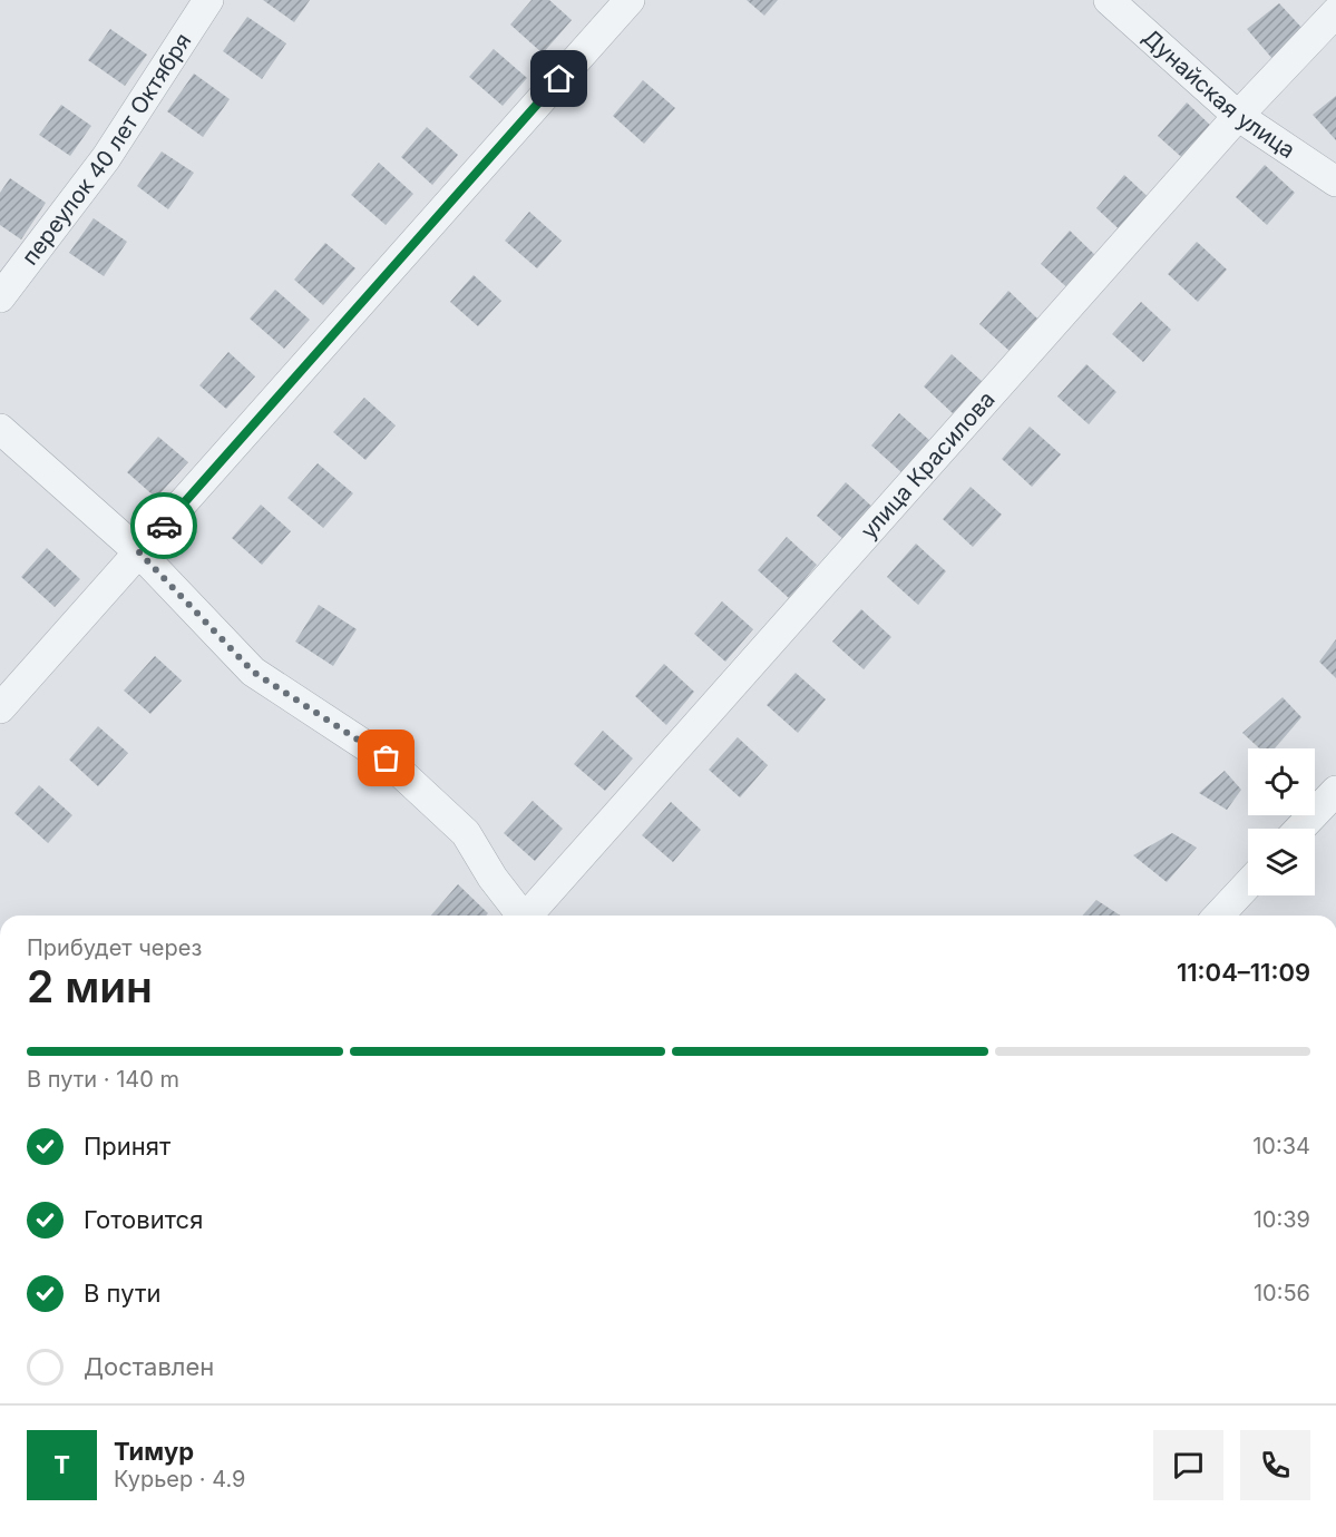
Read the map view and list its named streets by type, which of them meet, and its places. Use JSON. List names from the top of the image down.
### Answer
{
  "streets": {
    "street": ["Дунайская улица", "переулок 40 лет Октября", "улица Красилова"]
  },
  "crossings": [
    ["Дунайская улица", "улица Красилова"]
  ],
  "page": {
    "heading": ["2 мин", "Прибудет через", "11:04–11:09"],
    "panel": ["Тимур", "Курьер · 4.9"],
    "bar": "В пути · 140 m",
    "list": [
      ["Принят", "10:34"],
      ["Готовится", "10:39"],
      ["В пути", "10:56"],
      "Доставлен"
    ],
    "round": "Т"
  }
}
